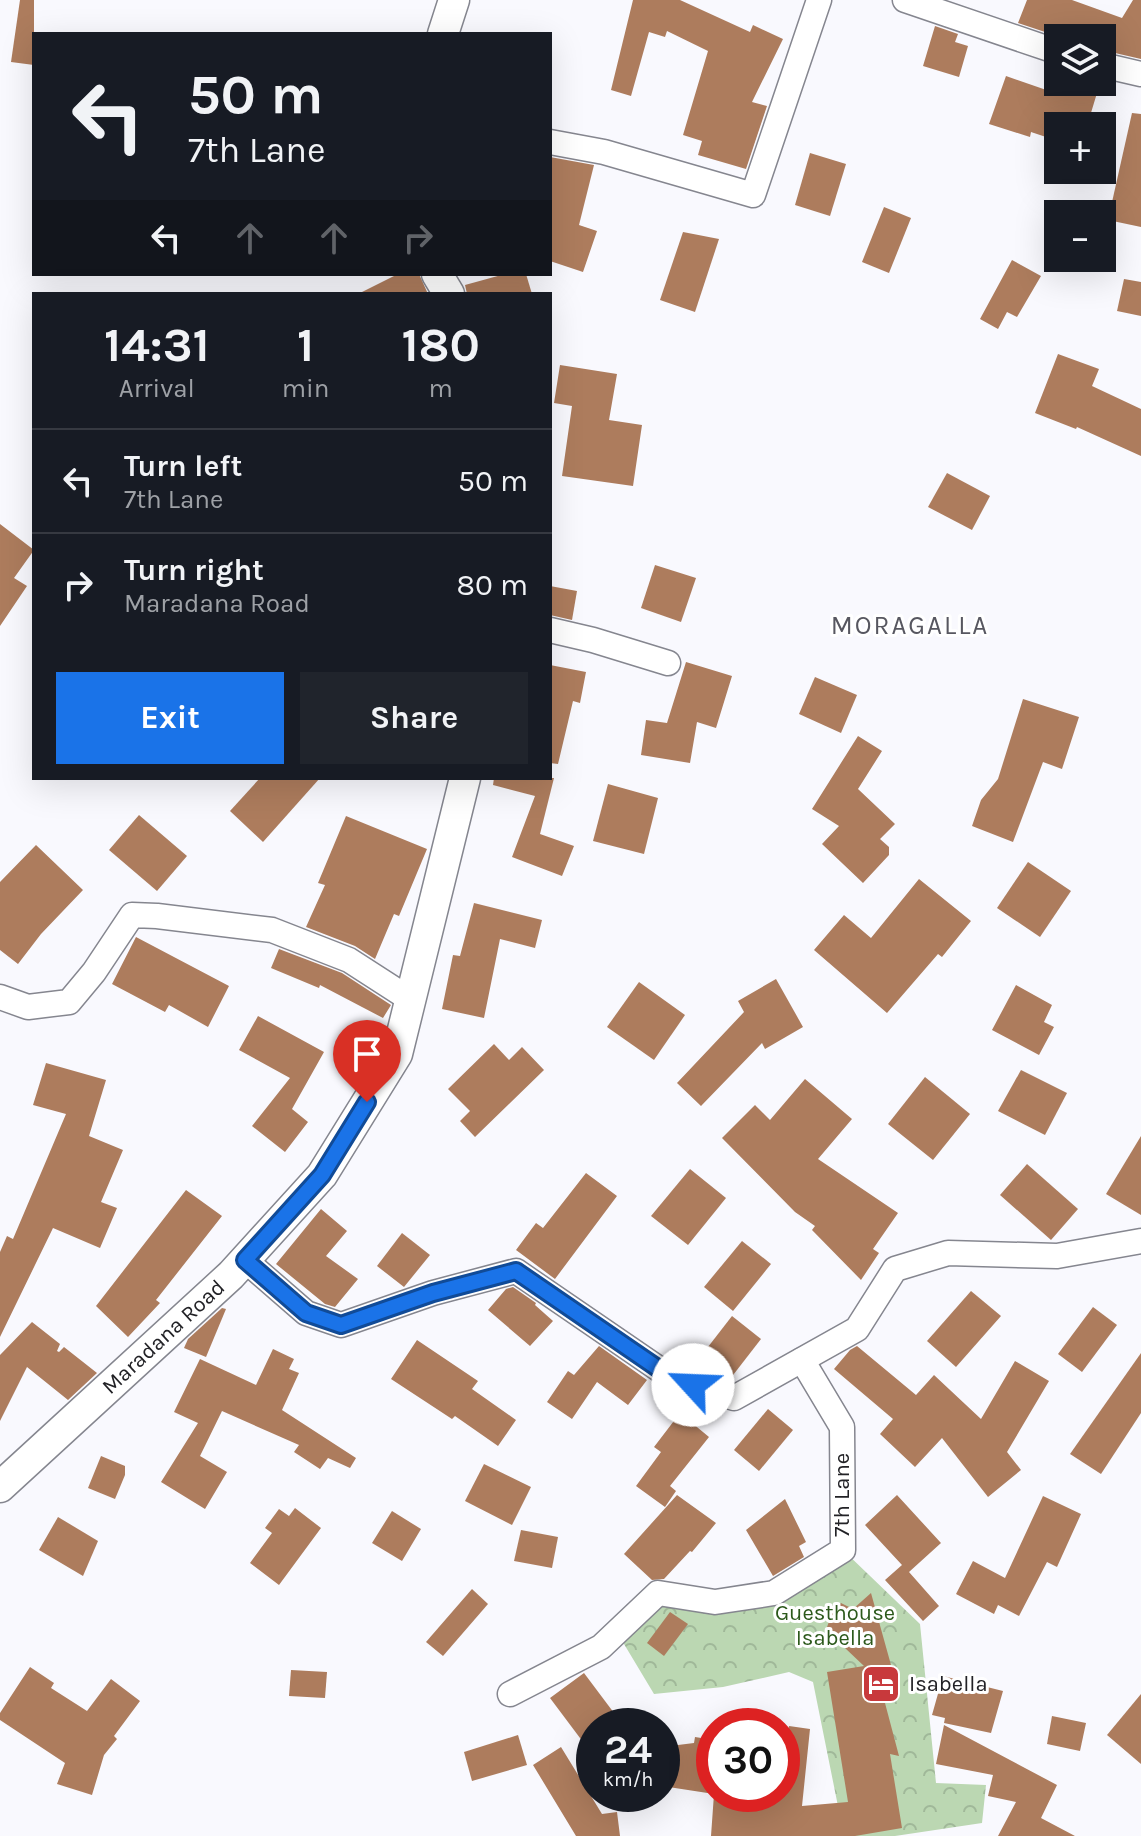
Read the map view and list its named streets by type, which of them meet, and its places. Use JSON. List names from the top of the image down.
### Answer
{
  "streets": {
    "street": ["Maradana Road", "7th Lane"]
  },
  "districts": ["MORAGALLA"],
  "parks": ["Guesthouse Isabella"],
  "places": {
    "hotel": ["Isabella"]
  },
  "page": {
    "map_buttons": ["+", "−"],
    "turn": ["50 m", "7th Lane"],
    "eta": [
      "14:31",
      "Arrival",
      "1",
      "min",
      "180",
      "m"
    ],
    "list": [
      {
        "name": "Turn left",
        "note": "7th Lane",
        "value": "50 m"
      },
      {
        "name": "Turn right",
        "note": "Maradana Road",
        "value": "80 m"
      }
    ],
    "buttons": ["Exit", "Share"],
    "speed": "24 km/h",
    "limit": "30"
  }
}
